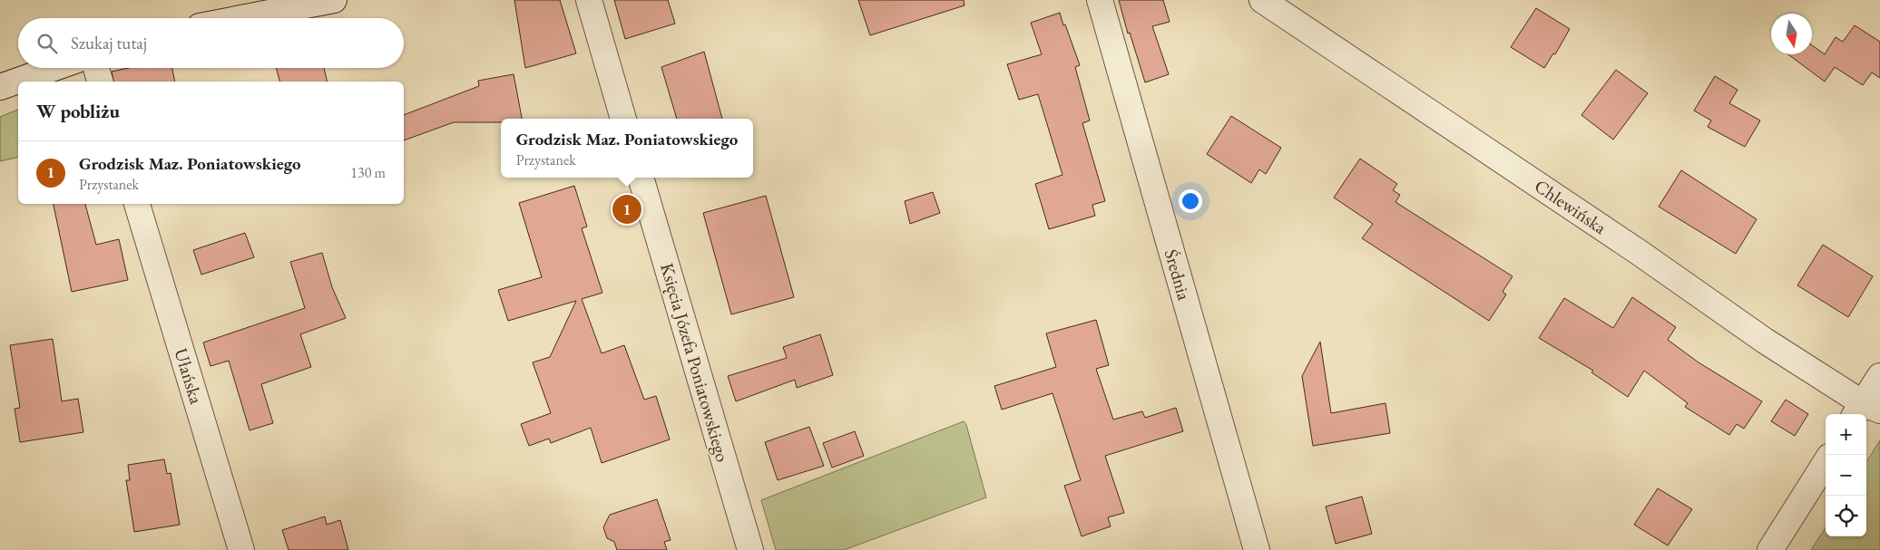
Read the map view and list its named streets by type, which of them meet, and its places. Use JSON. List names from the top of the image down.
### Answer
{
  "streets": {
    "street": [
      "Chlewińska",
      "Średnia",
      "Księcia Józefa Poniatowskiego",
      "Ułańska"
    ]
  },
  "north": "bottom",
  "page": {
    "search": "Szukaj tutaj",
    "heading": "W pobliżu",
    "popup": ["Grodzisk Maz. Poniatowskiego", "Przystanek"],
    "list": [
      {
        "mark": "1",
        "name": "Grodzisk Maz. Poniatowskiego",
        "note": "Przystanek",
        "value": "130 m"
      }
    ],
    "pins": "1",
    "map_buttons": ["+", "−"]
  }
}
